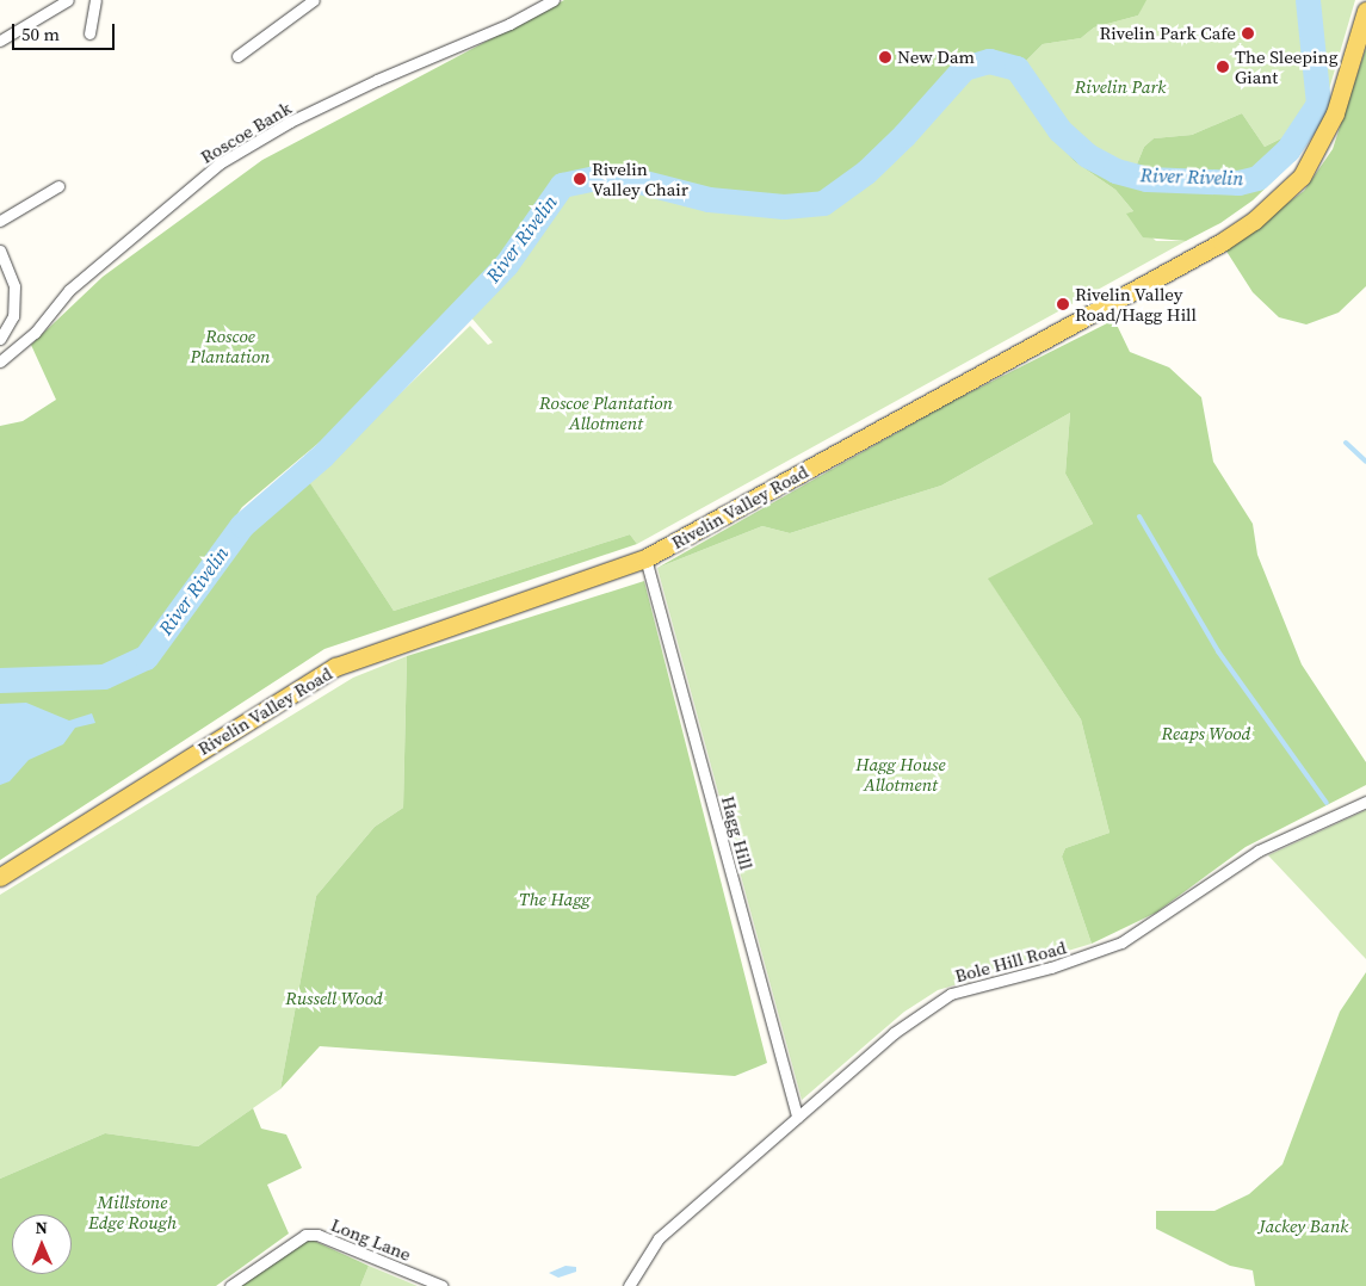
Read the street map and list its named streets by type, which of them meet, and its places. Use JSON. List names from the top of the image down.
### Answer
{
  "streets": {
    "main road": ["Rivelin Valley Road"],
    "street": [
      "Roscoe Bank",
      "Hagg Hill",
      "Bole Hill Road",
      "Long Lane"
    ]
  },
  "crossings": [
    ["Rivelin Valley Road", "Hagg Hill"],
    ["Hagg Hill", "Bole Hill Road"]
  ],
  "water": ["River Rivelin"],
  "parks": [
    "Rivelin Park",
    "Roscoe Plantation",
    "Roscoe Plantation Allotment",
    "Reaps Wood",
    "Hagg House Allotment",
    "The Hagg",
    "Russell Wood",
    "Millstone Edge Rough",
    "Jackey Bank"
  ],
  "places": [
    "Rivelin Park Cafe",
    "New Dam",
    "The Sleeping Giant",
    "Rivelin Valley Chair",
    "Rivelin Valley Road/Hagg Hill"
  ],
  "scale_bar": "50 m",
  "north": "top"
}
